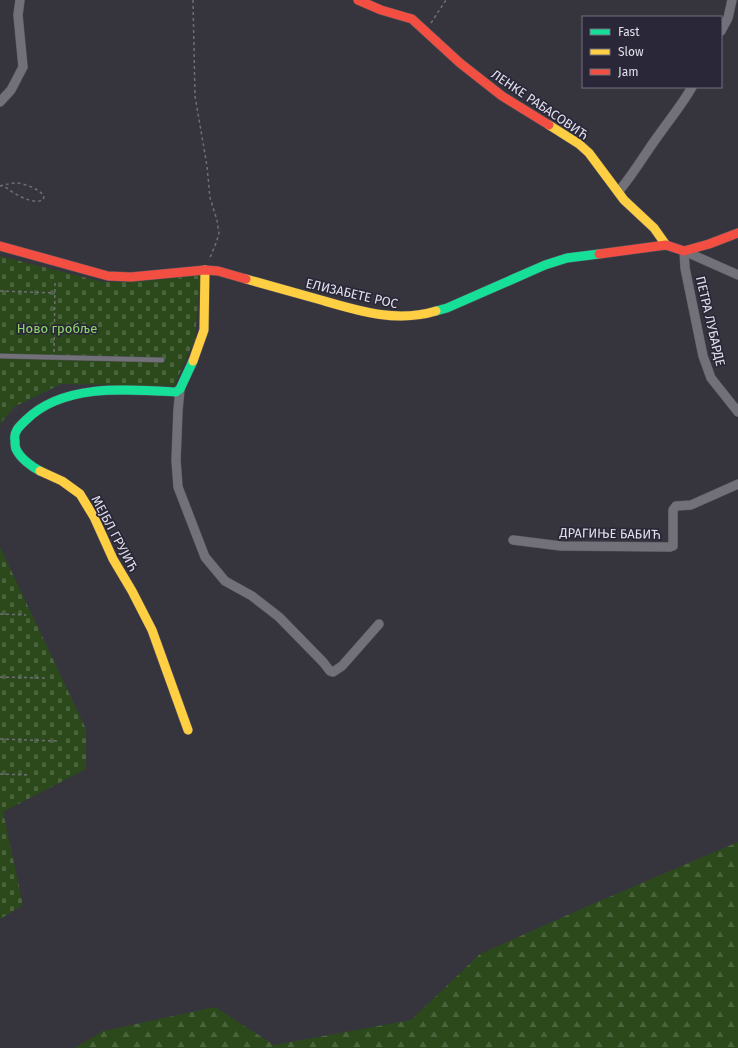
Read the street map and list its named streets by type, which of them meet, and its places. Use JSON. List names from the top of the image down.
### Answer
{
  "streets": {
    "street": [
      "ЛЕНКЕ РАБАСОВИЋ",
      "ЕЛИЗАБЕТЕ РОС",
      "ПЕТРА ЛУБАРДЕ",
      "МЕЈБЛ ГРУЈИЋ",
      "ДРАГИЊЕ БАБИЋ"
    ]
  },
  "crossings": [
    ["ЛЕНКЕ РАБАСОВИЋ", "ЕЛИЗАБЕТЕ РОС"],
    ["ЕЛИЗАБЕТЕ РОС", "ПЕТРА ЛУБАРДЕ"]
  ],
  "parks": ["Ново гробље"],
  "legend": ["Fast", "Slow", "Jam"]
}
